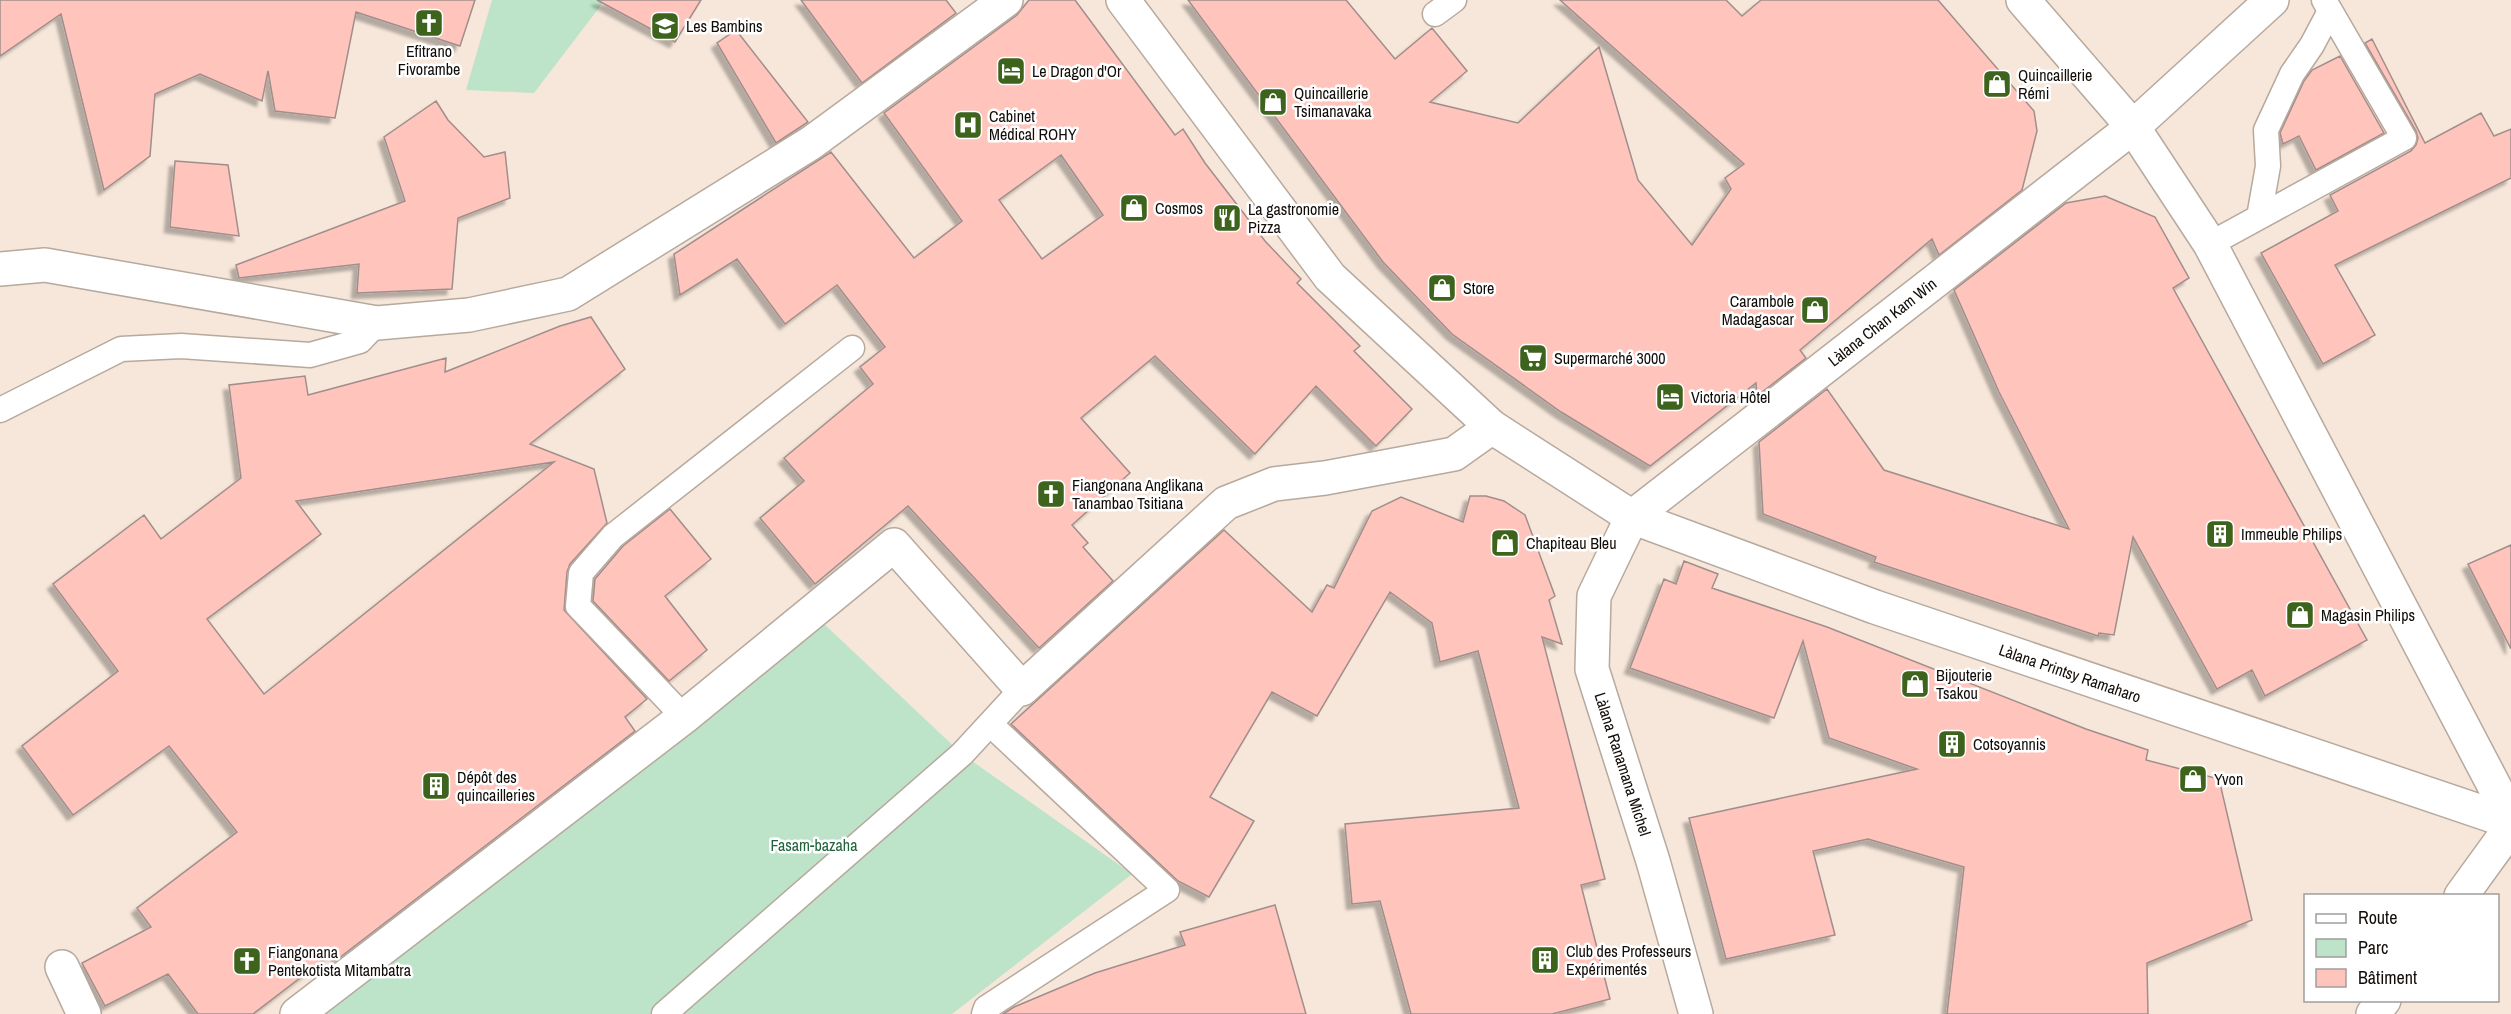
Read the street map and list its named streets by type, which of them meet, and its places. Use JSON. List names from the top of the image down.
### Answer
{
  "streets": {
    "street": ["Làlana Chan Kam Win", "Làlana Printsy Ramaharo", "Làlana Ranamana Michel"]
  },
  "crossings": [
    ["Làlana Chan Kam Win", "Làlana Printsy Ramaharo"],
    ["Làlana Chan Kam Win", "Làlana Ranamana Michel"],
    ["Làlana Printsy Ramaharo", "Làlana Ranamana Michel"]
  ],
  "parks": ["Fasam-bazaha"],
  "places": {
    "church": ["Efitrano Fivorambe", "Fiangonana Anglikana Tanambao Tsitiana", "Fiangonana Pentekotista Mitambatra"],
    "school or university": ["Les Bambins"],
    "hotel": ["Le Dragon d'Or", "Victoria Hôtel"],
    "shop": [
      "Quincaillerie Rémi",
      "Quincaillerie Tsimanavaka",
      "Cosmos",
      "Store",
      "Carambole Madagascar",
      "Chapiteau Bleu",
      "Magasin Philips",
      "Bijouterie Tsakou",
      "Yvon"
    ],
    "hospital": ["Cabinet Médical ROHY"],
    "restaurant": ["La gastronomie Pizza"],
    "supermarket": ["Supermarché 3000"],
    "building": [
      "Immeuble Philips",
      "Cotsoyannis",
      "Dépôt des quincailleries",
      "Club des Professeurs Expérimentés"
    ]
  },
  "legend": ["Route", "Parc", "Bâtiment"]
}
